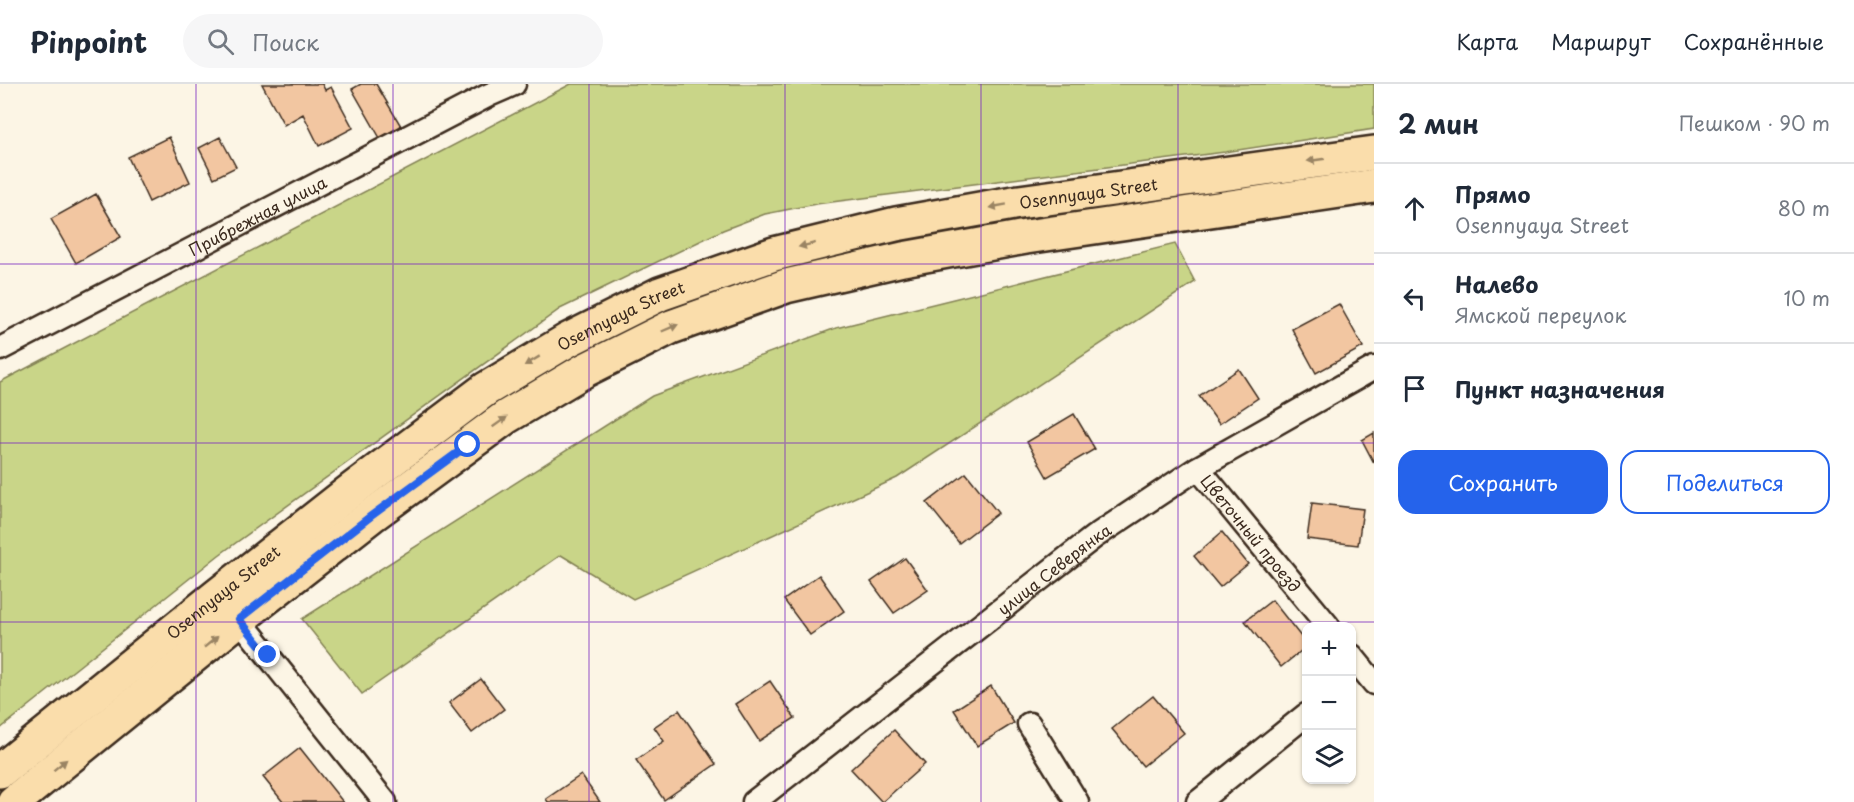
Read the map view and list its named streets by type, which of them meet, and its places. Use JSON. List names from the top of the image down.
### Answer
{
  "streets": {
    "main road": ["Osennyaya Street"],
    "street": ["Прибрежная улица", "Цветочный проезд", "улица Северянка"]
  },
  "crossings": [
    ["Цветочный проезд", "улица Северянка"]
  ],
  "page": {
    "header": "Pinpoint",
    "search": "Поиск",
    "nav": ["Карта", "Маршрут", "Сохранённые"],
    "heading": ["2 мин", "Пешком · 90 m"],
    "list": [
      ["Прямо", "Osennyaya Street", "80 m"],
      ["Налево", "Ямской переулок", "10 m"],
      "Пункт назначения"
    ],
    "buttons": ["Сохранить", "Поделиться"],
    "map_buttons": ["+", "−"]
  }
}
